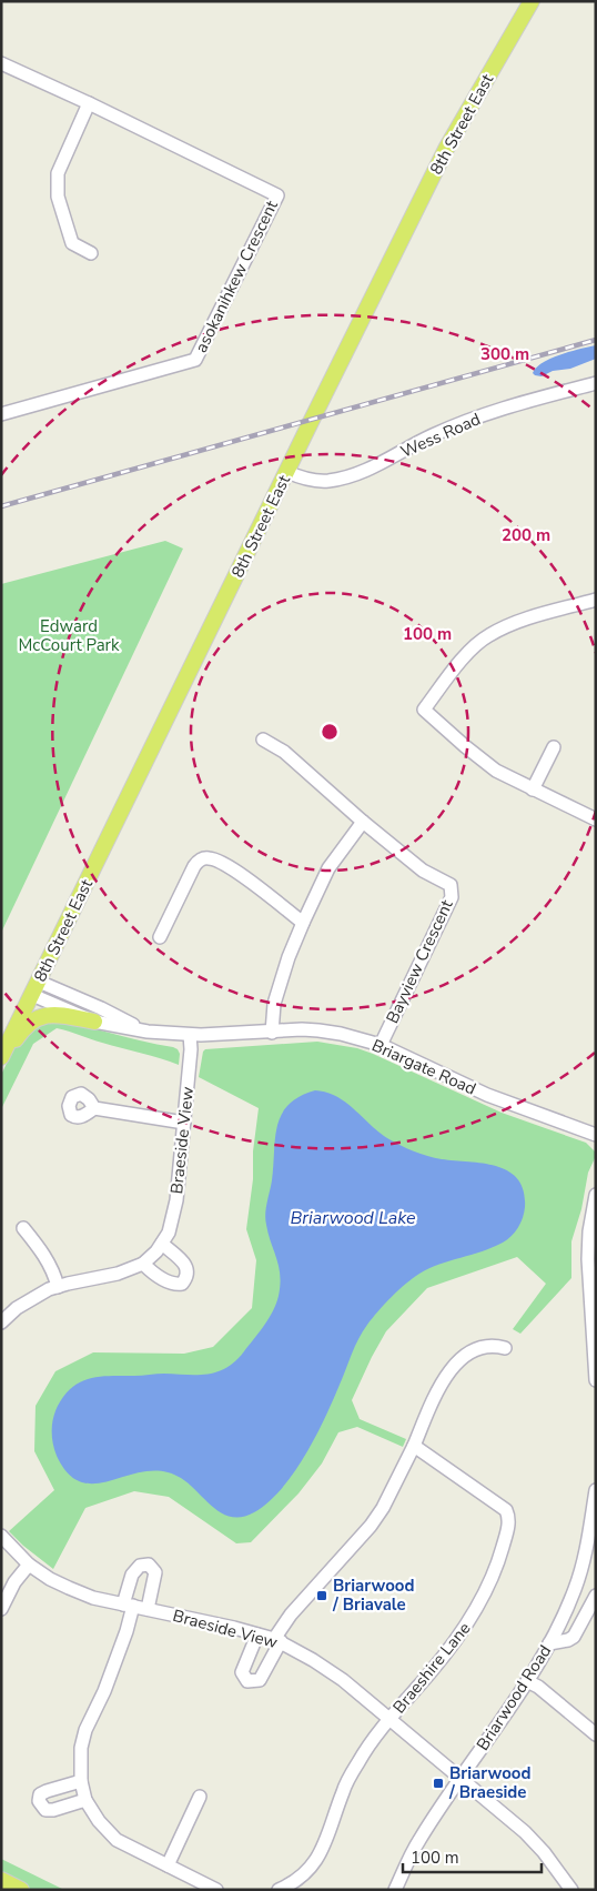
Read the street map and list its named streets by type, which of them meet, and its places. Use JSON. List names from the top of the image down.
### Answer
{
  "streets": {
    "main road": ["8th Street East"],
    "street": [
      "asokanihkew Crescent",
      "Wess Road",
      "Bayview Crescent",
      "Briargate Road",
      "Braeside View",
      "Braeshire Lane",
      "Briarwood Road"
    ]
  },
  "crossings": [
    ["8th Street East", "Wess Road"],
    ["8th Street East", "Briargate Road"],
    ["Bayview Crescent", "Briargate Road"],
    ["Briargate Road", "Braeside View"],
    ["Braeside View", "Braeshire Lane"],
    ["Braeside View", "Briarwood Road"]
  ],
  "water": ["Briarwood Lake"],
  "parks": ["Edward McCourt Park"],
  "places": {
    "transit": ["Briarwood / Briavale", "Briarwood / Braeside"]
  },
  "scale_bar": "100 m",
  "rings": ["300 m", "200 m", "100 m"]
}
